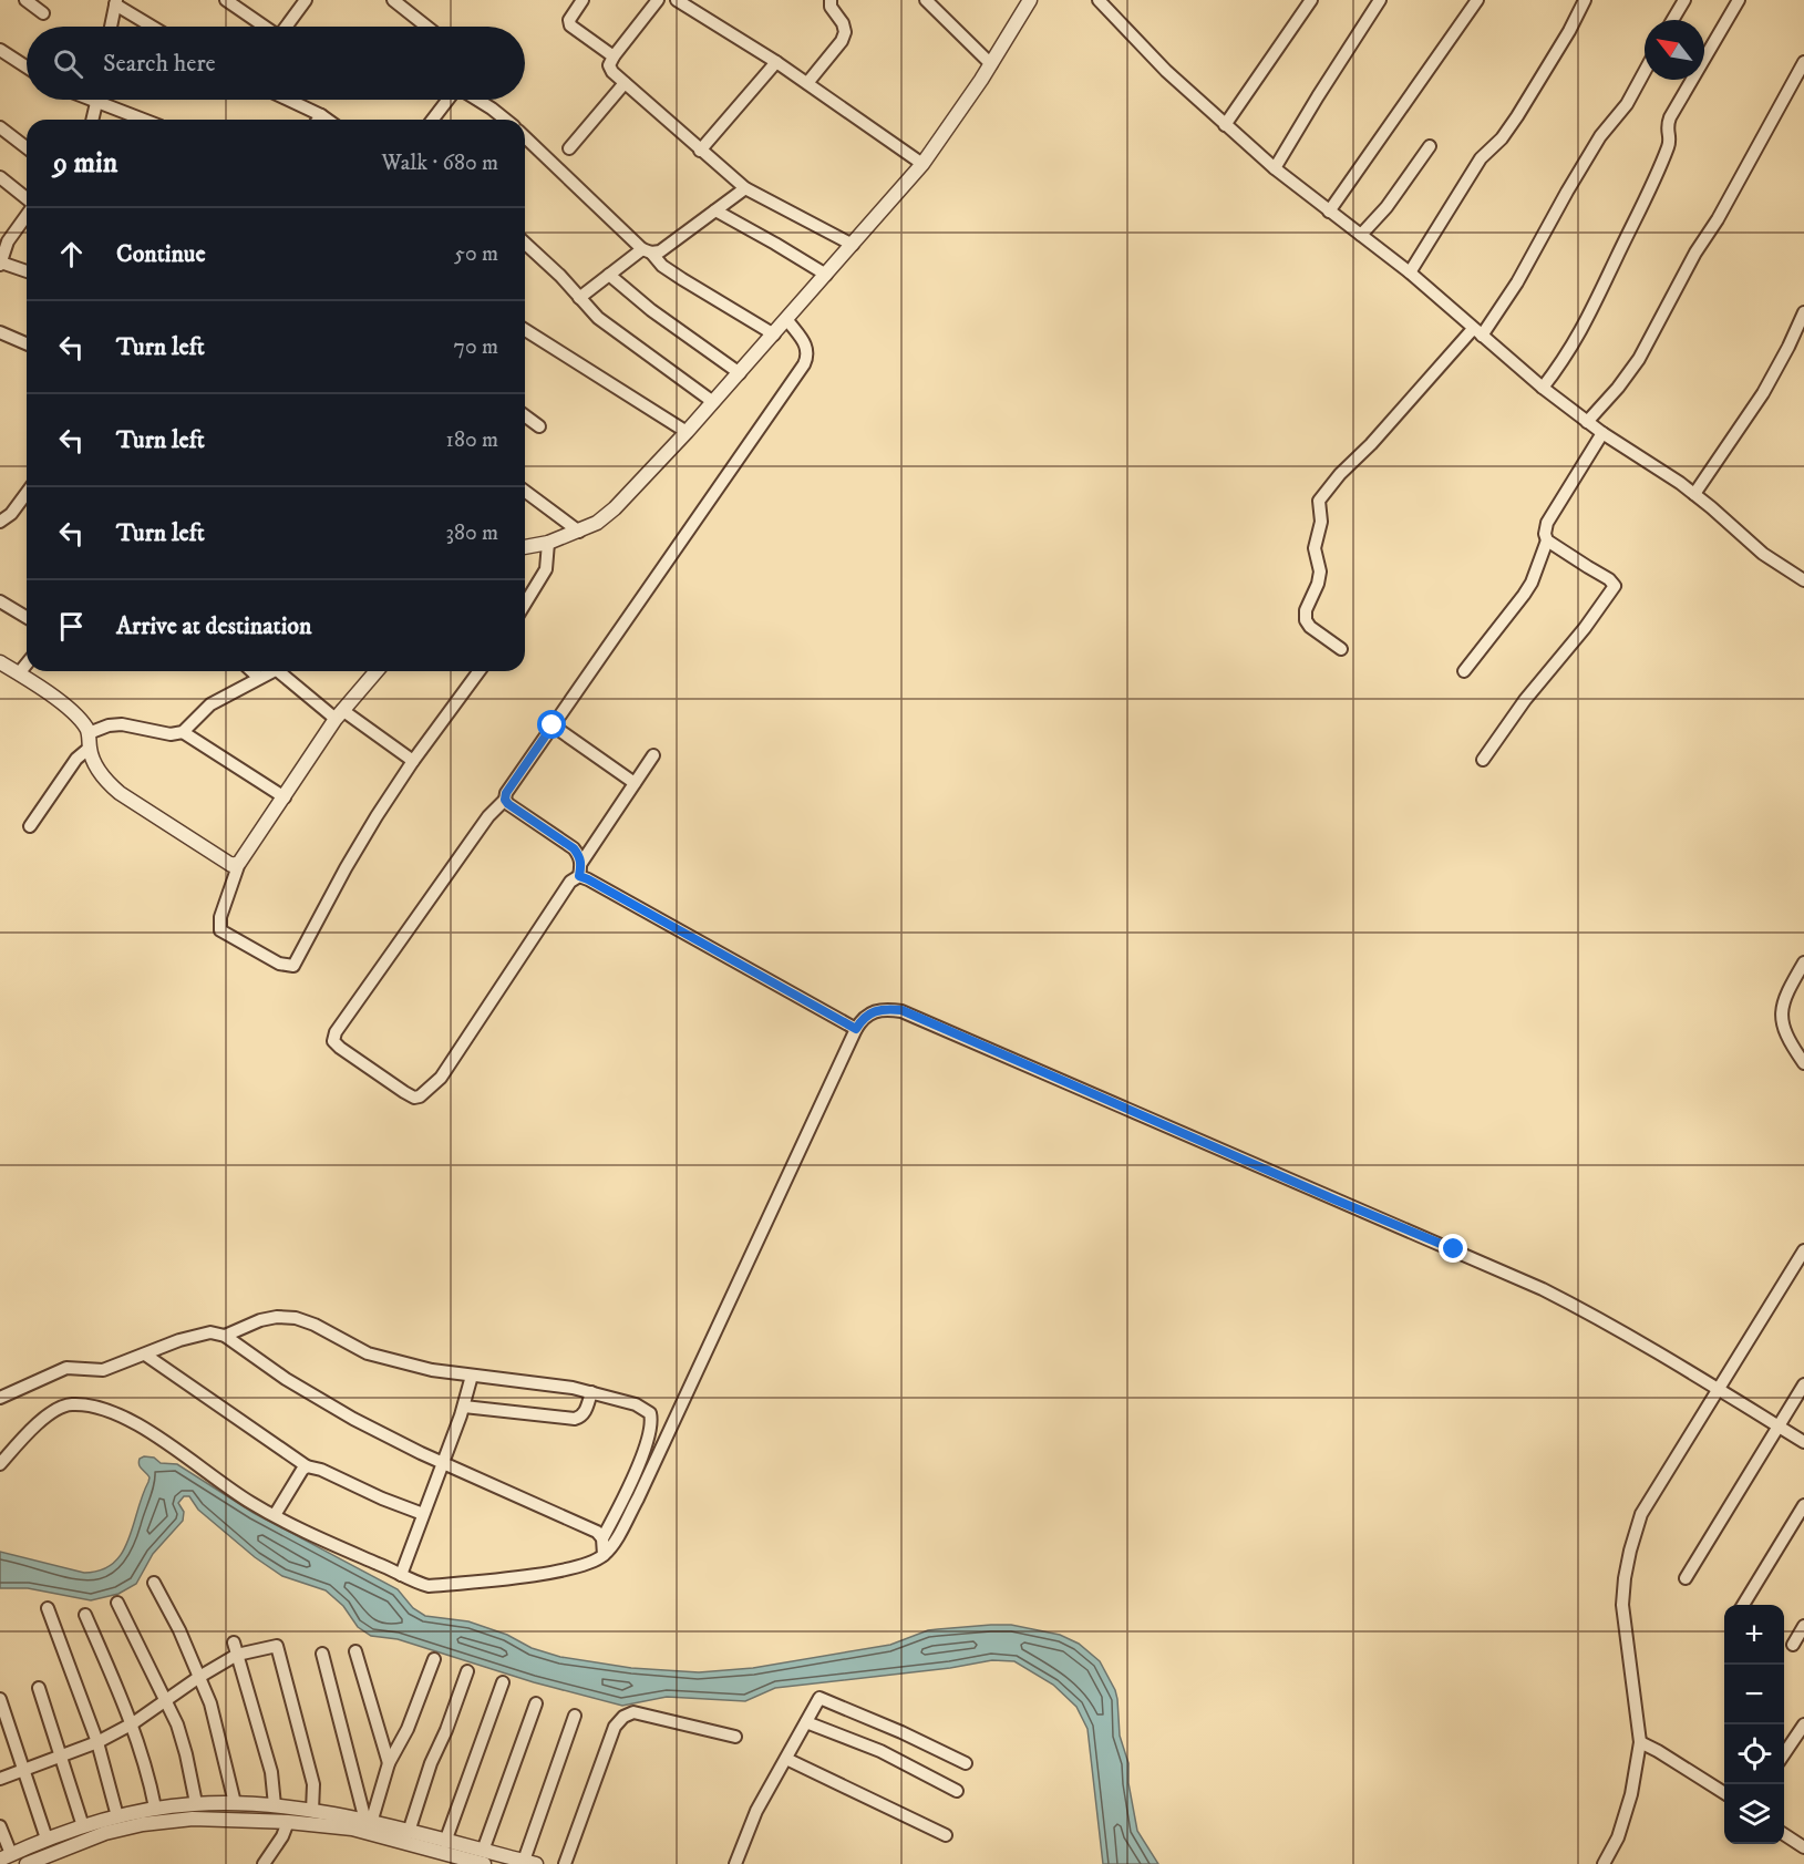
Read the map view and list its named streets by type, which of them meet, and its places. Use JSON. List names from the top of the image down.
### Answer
{
  "north": "top left",
  "page": {
    "search": "Search here",
    "heading": ["9 min", "Walk · 680 m"],
    "list": [
      ["Continue", "50 m"],
      ["Turn left", "70 m"],
      ["Turn left", "180 m"],
      ["Turn left", "380 m"],
      "Arrive at destination"
    ],
    "map_buttons": ["+", "−"]
  }
}
